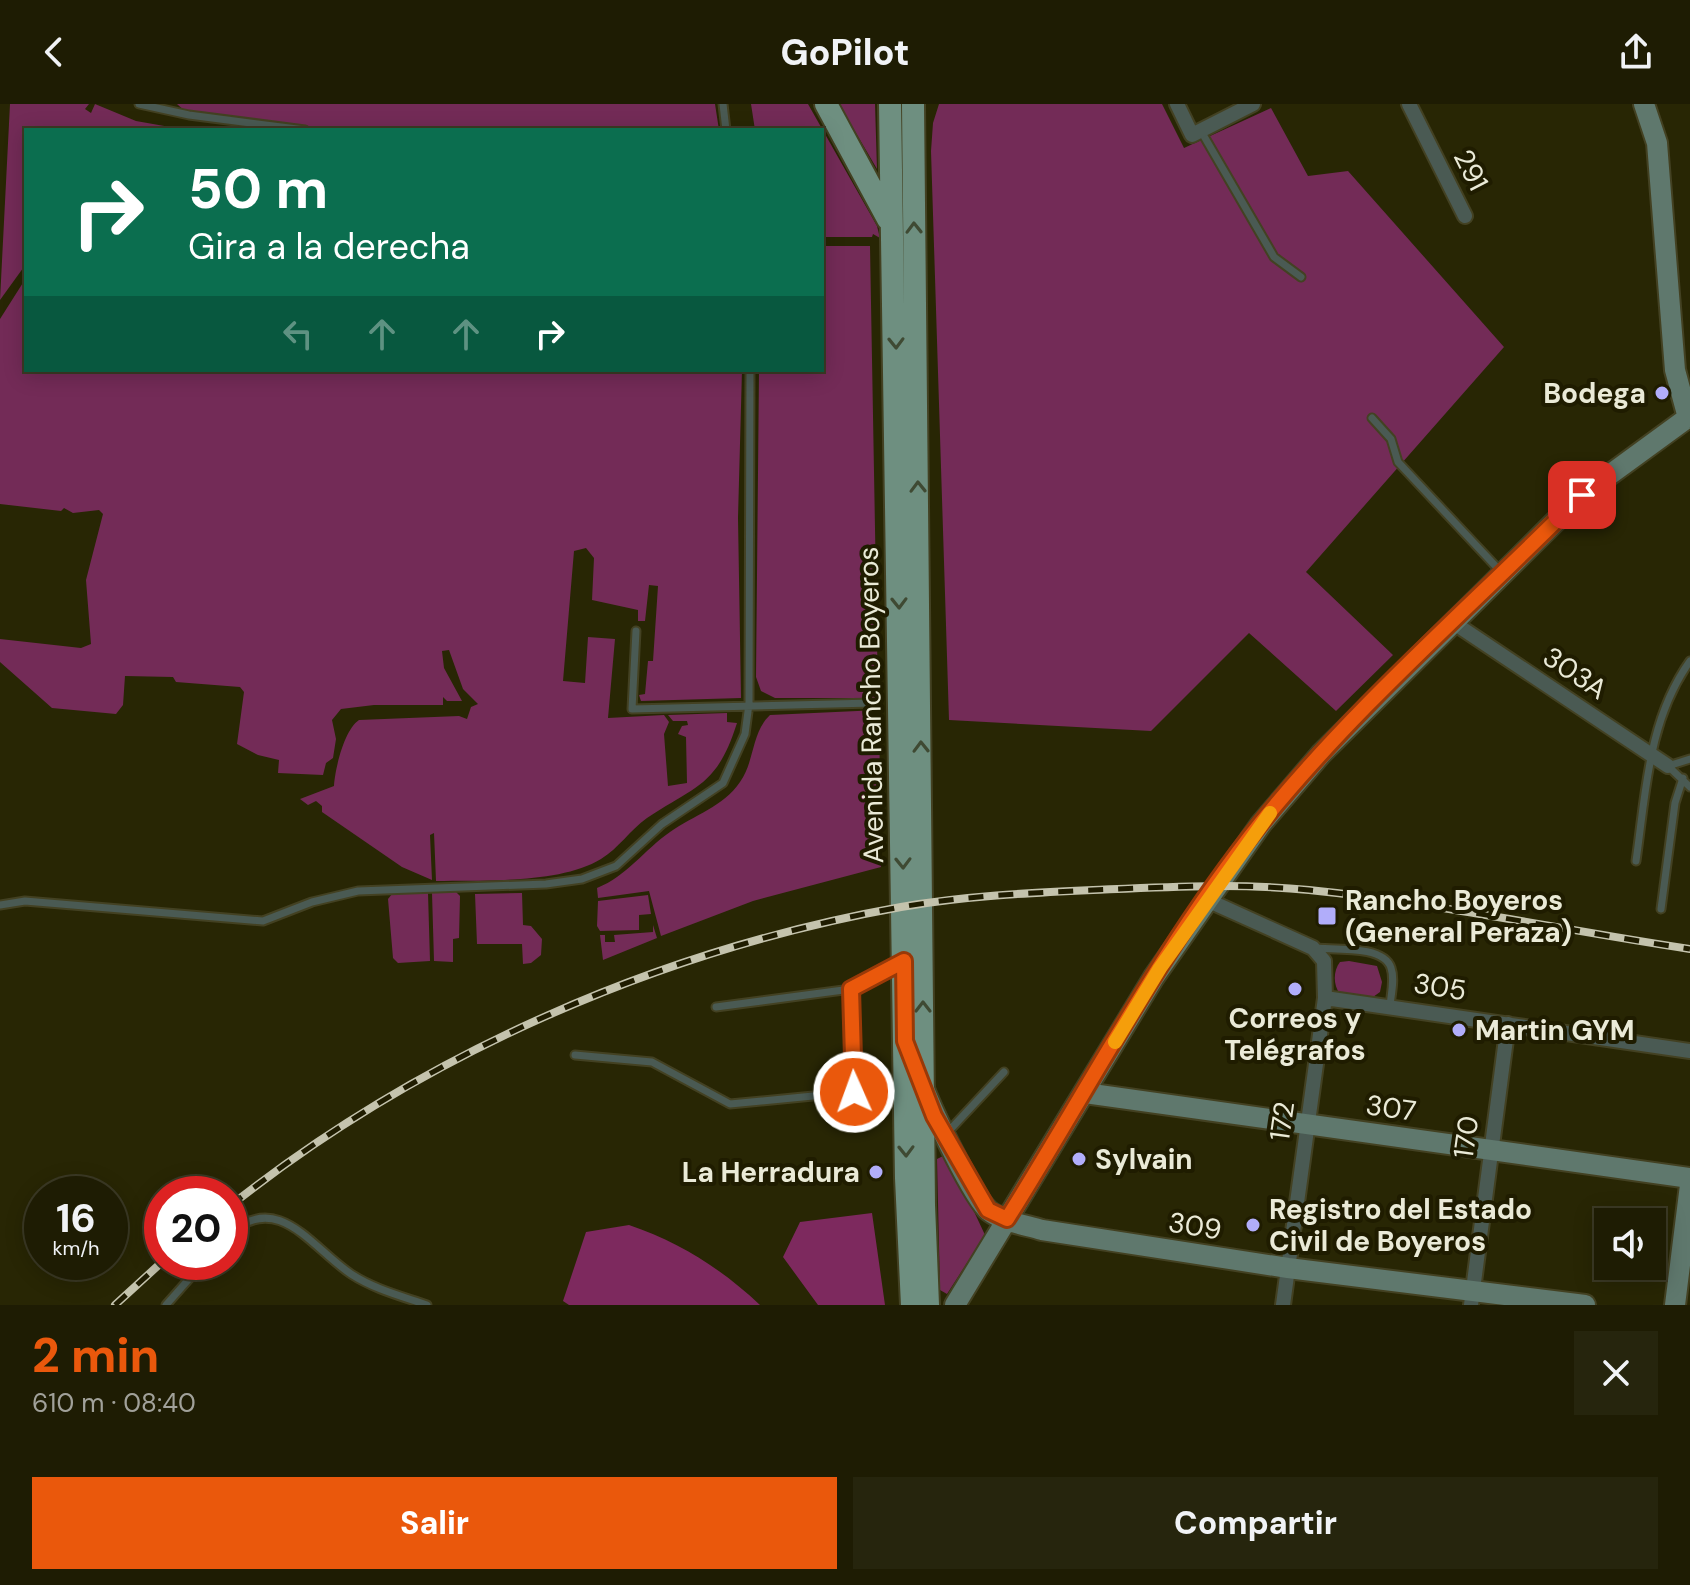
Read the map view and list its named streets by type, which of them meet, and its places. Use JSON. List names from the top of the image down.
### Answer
{
  "streets": {
    "main road": ["Avenida Rancho Boyeros"],
    "street": [
      "291",
      "303A",
      "305",
      "307",
      "172",
      "170",
      "309"
    ]
  },
  "crossings": [
    ["Avenida Rancho Boyeros", "309"],
    ["305", "172"],
    ["305", "170"],
    ["307", "172"],
    ["307", "170"],
    ["172", "309"],
    ["170", "309"]
  ],
  "places": {
    "other": [
      "Bodega",
      "Correos y Telégrafos",
      "Martin GYM",
      "Sylvain",
      "La Herradura",
      "Registro del Estado Civil de Boyeros"
    ],
    "transit": ["Rancho Boyeros (General Peraza)"]
  },
  "page": {
    "header": "GoPilot",
    "turn": ["50 m", "Gira a la derecha"],
    "speed": "16 km/h",
    "limit": "20",
    "heading": ["2 min", "610 m · 08:40"],
    "buttons": ["Salir", "Compartir"]
  }
}
